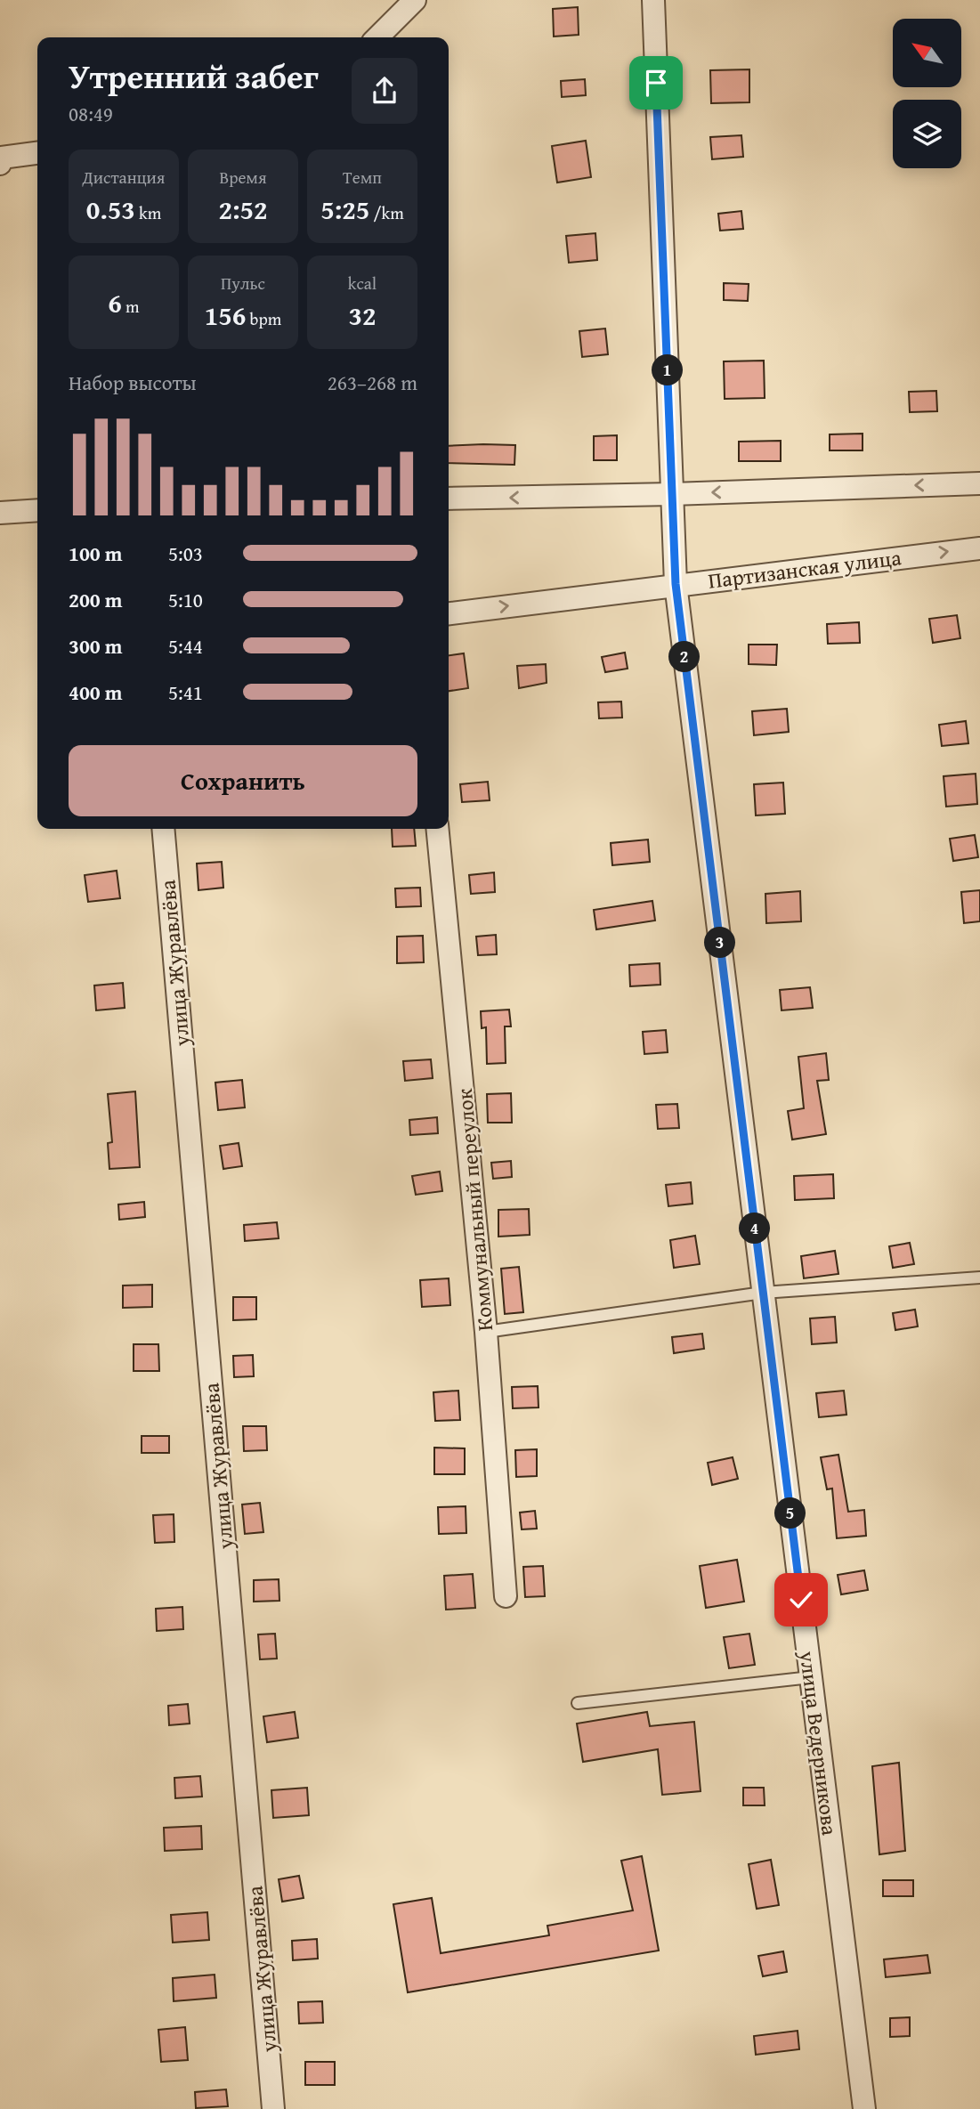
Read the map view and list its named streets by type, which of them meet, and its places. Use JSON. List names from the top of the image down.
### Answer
{
  "streets": {
    "street": [
      "Партизанская улица",
      "улица Журавлёва",
      "Коммунальный переулок",
      "улица Ведерникова"
    ]
  },
  "crossings": [
    ["Партизанская улица", "улица Ведерникова"]
  ],
  "north": "top left",
  "page": {
    "heading": ["Утренний забег", "08:49"],
    "stats": [
      ["Дистанция", "0.53 km"],
      ["Время", "2:52"],
      ["Темп", "5:25 /km"],
      ["6 m"],
      ["Пульс", "156 bpm"],
      ["kcal", "32"]
    ],
    "pins": [
      "1",
      "2",
      "3",
      "4",
      "5"
    ],
    "chart": ["Набор высоты", "263–268 m"],
    "list": [
      {
        "name": "100 m",
        "note": "5:03"
      },
      {
        "name": "200 m",
        "note": "5:10"
      },
      {
        "name": "300 m",
        "note": "5:44"
      },
      {
        "name": "400 m",
        "note": "5:41"
      }
    ],
    "buttons": "Сохранить"
  }
}
